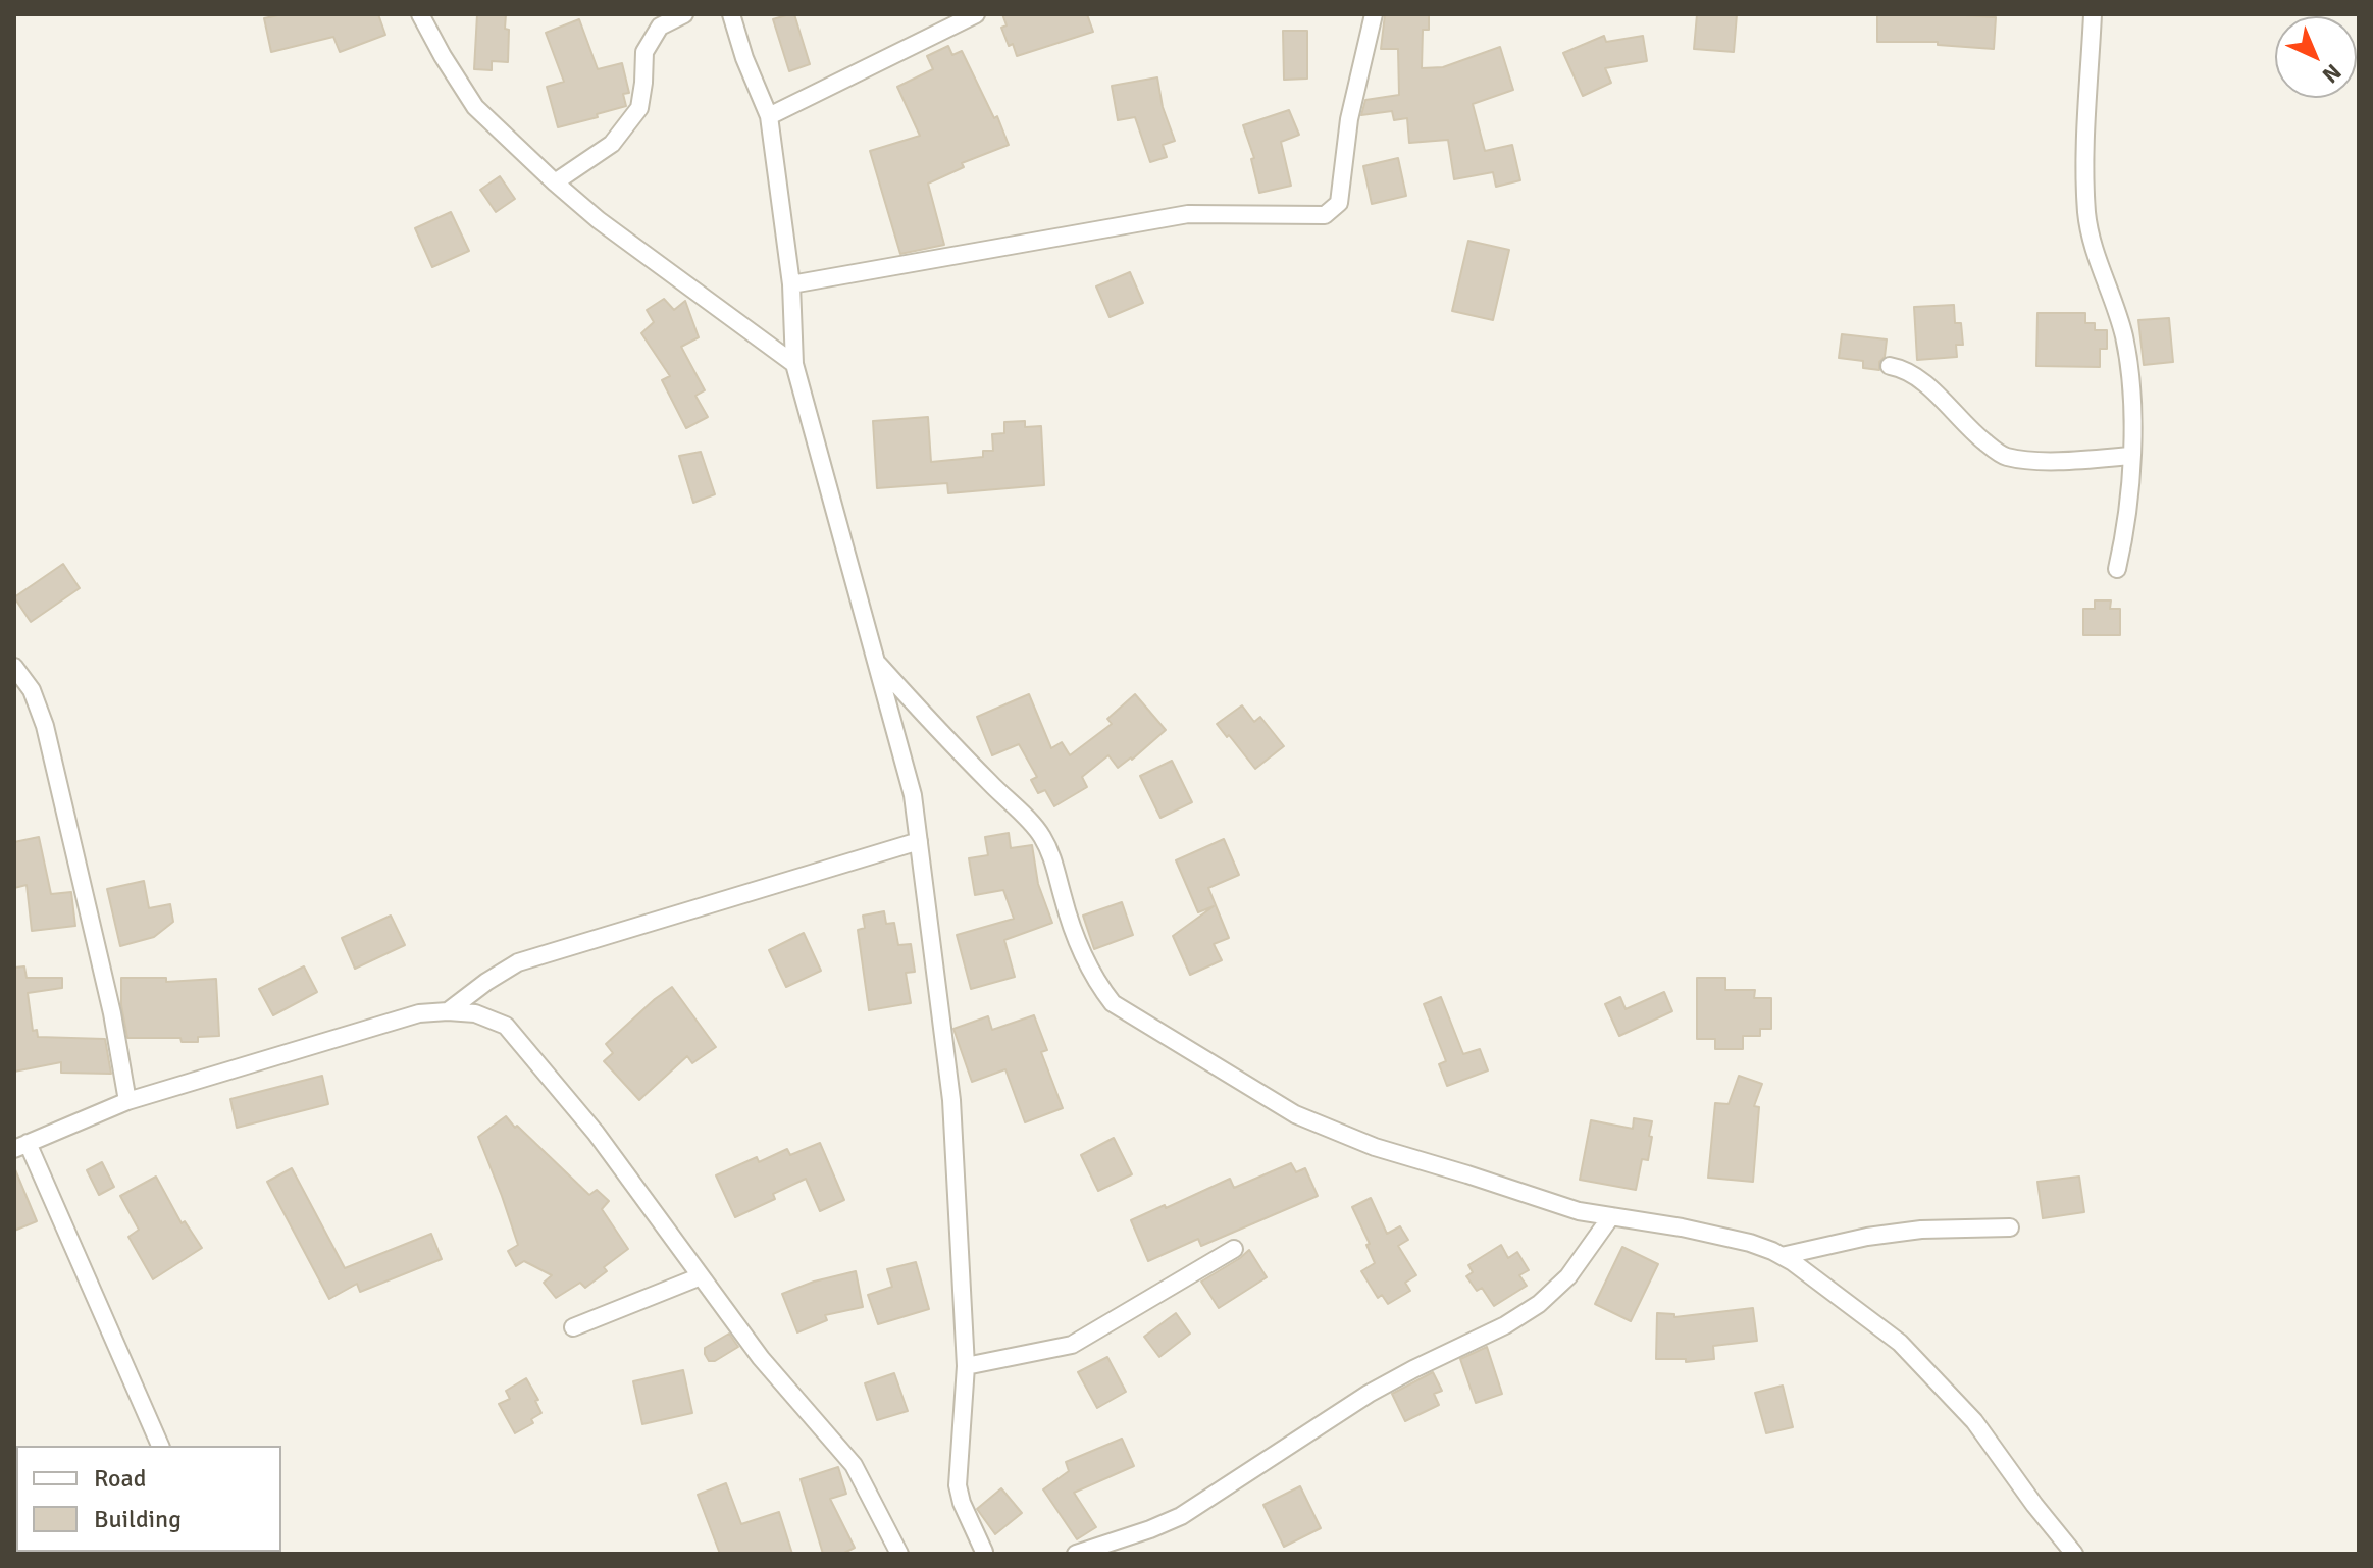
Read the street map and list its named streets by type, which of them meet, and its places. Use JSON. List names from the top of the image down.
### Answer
{
  "legend": ["Road", "Building"],
  "north": "bottom right"
}
